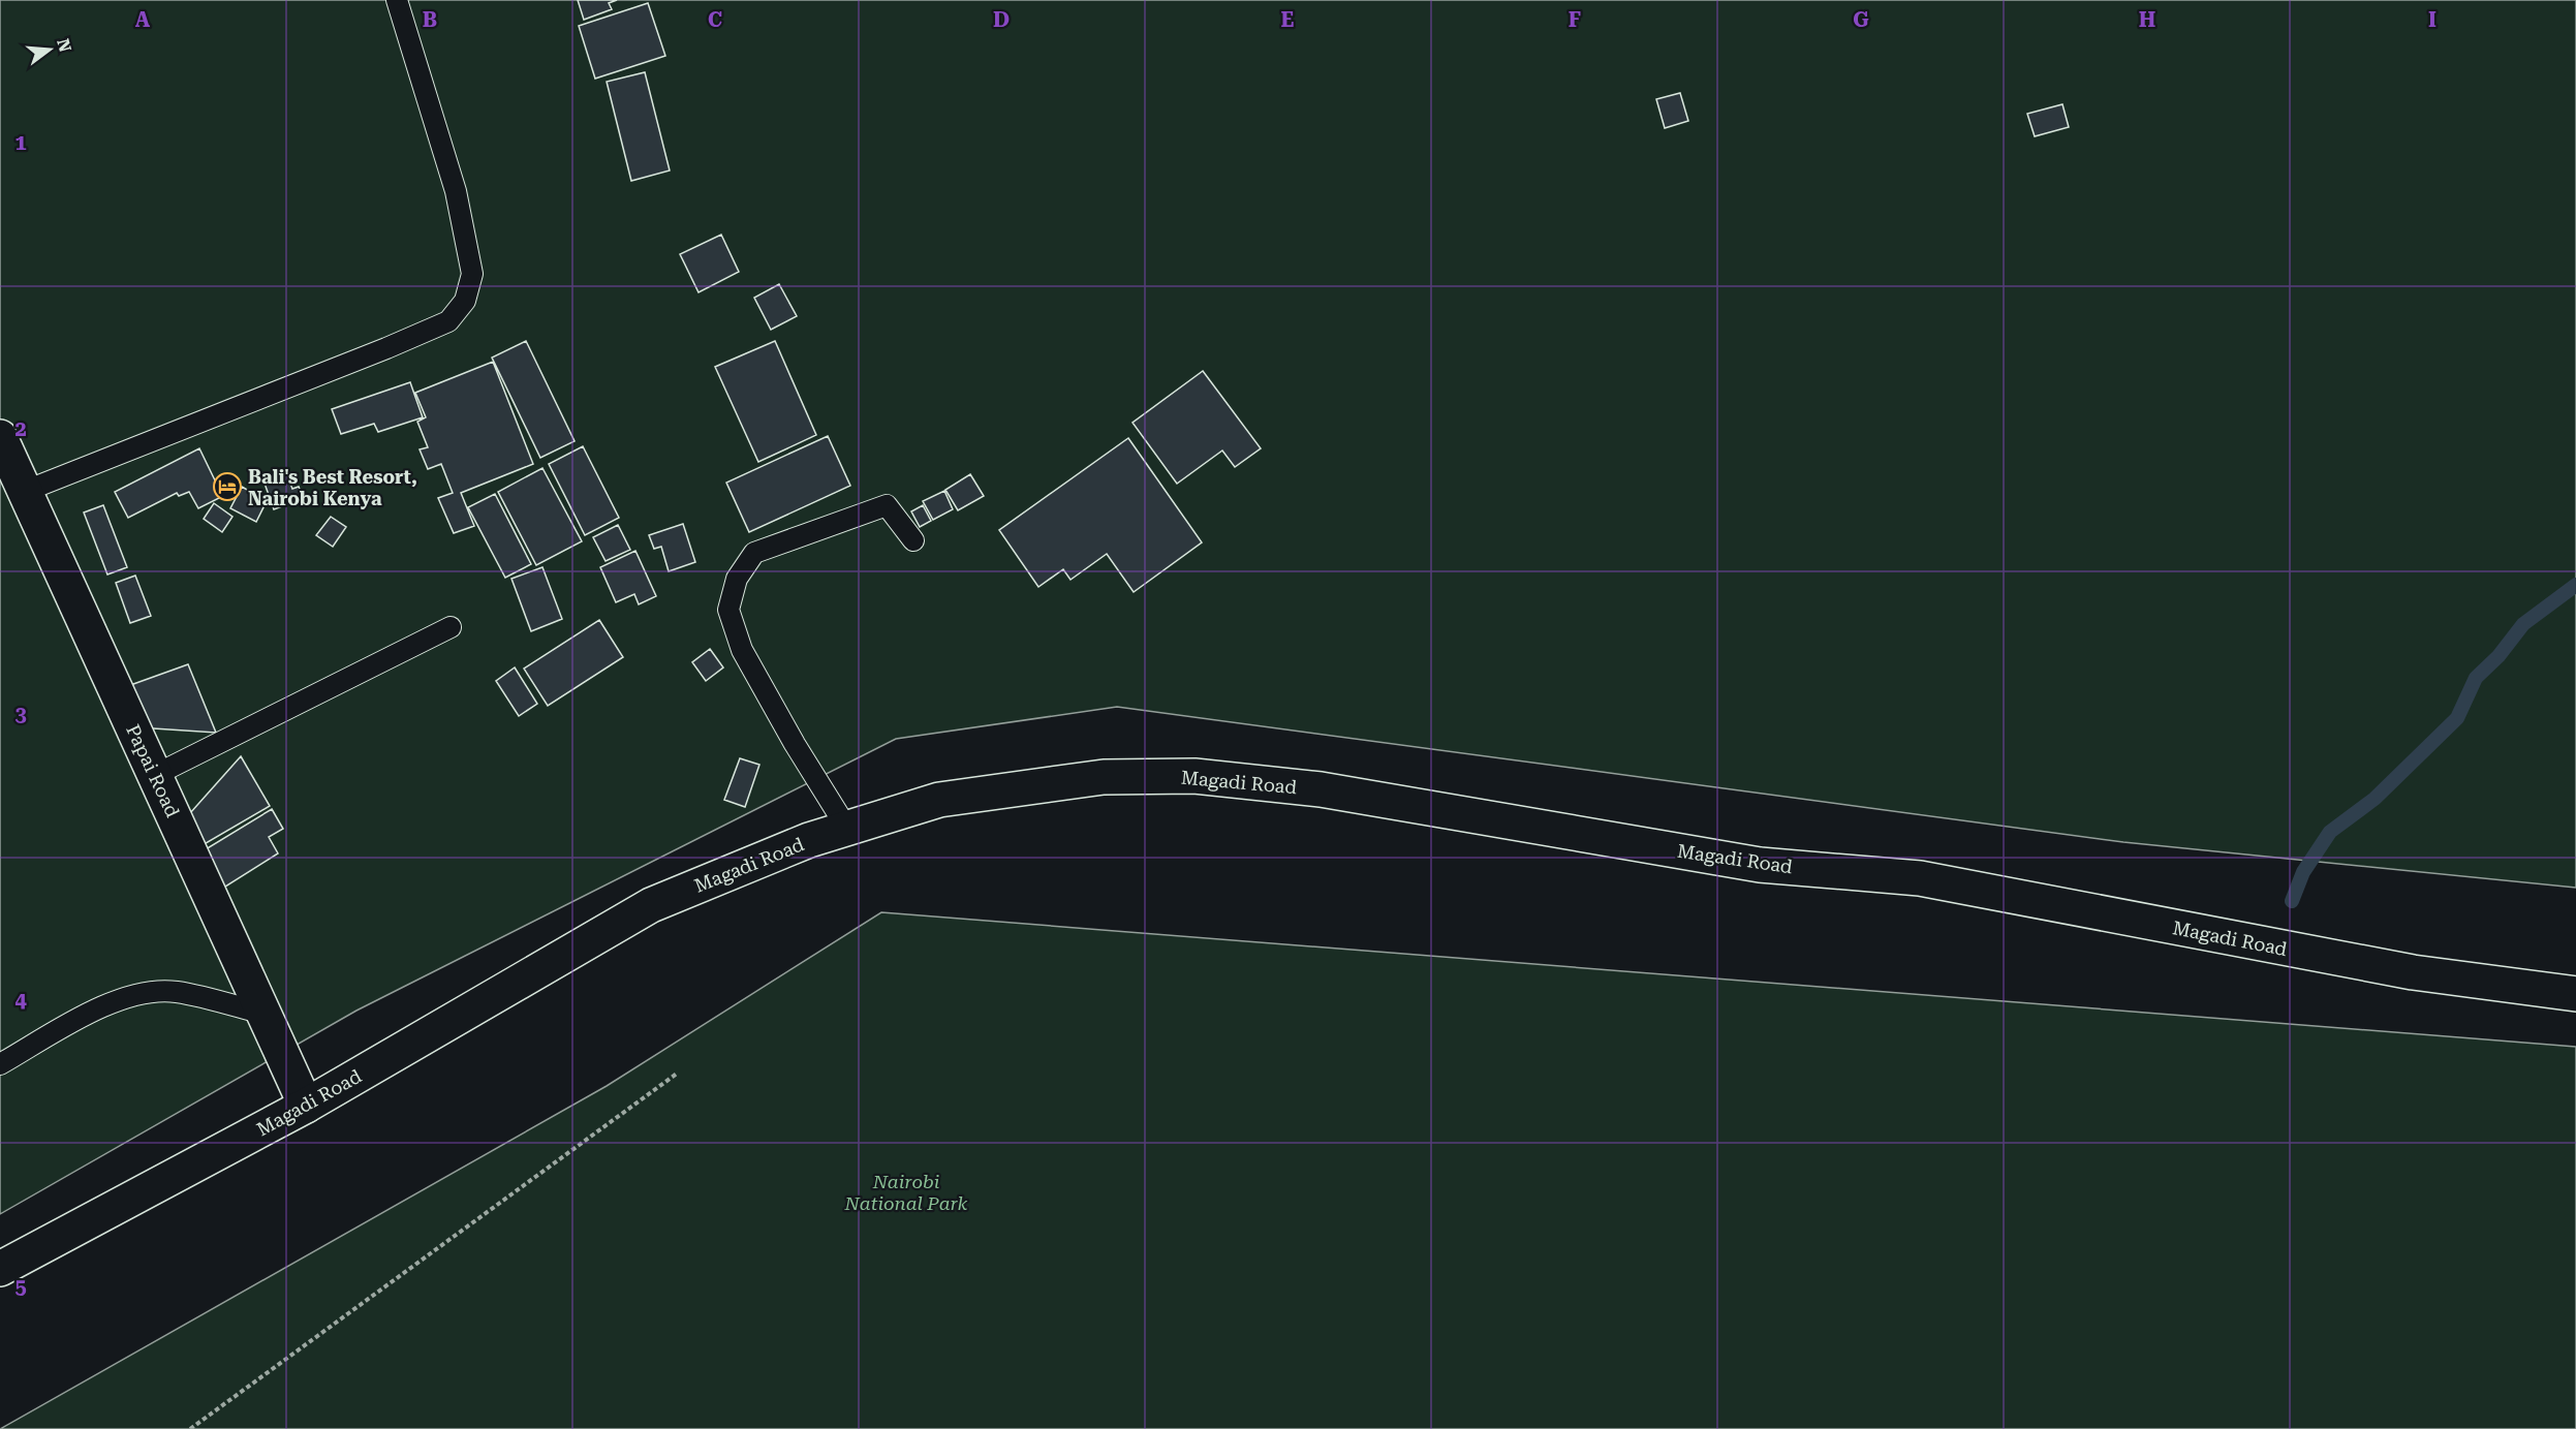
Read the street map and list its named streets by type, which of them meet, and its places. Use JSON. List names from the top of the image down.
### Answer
{
  "streets": {
    "main road": ["Papai Road", "Magadi Road"]
  },
  "crossings": [
    ["Papai Road", "Magadi Road"]
  ],
  "parks": ["Nairobi National Park"],
  "places": {
    "hotel": ["Bali's Best Resort, Nairobi Kenya"]
  },
  "north": "right",
  "grid": {
    "columns": [
      "A",
      "B",
      "C",
      "D",
      "E",
      "F",
      "G",
      "H",
      "I"
    ],
    "rows": [
      "1",
      "2",
      "3",
      "4",
      "5"
    ]
  }
}
